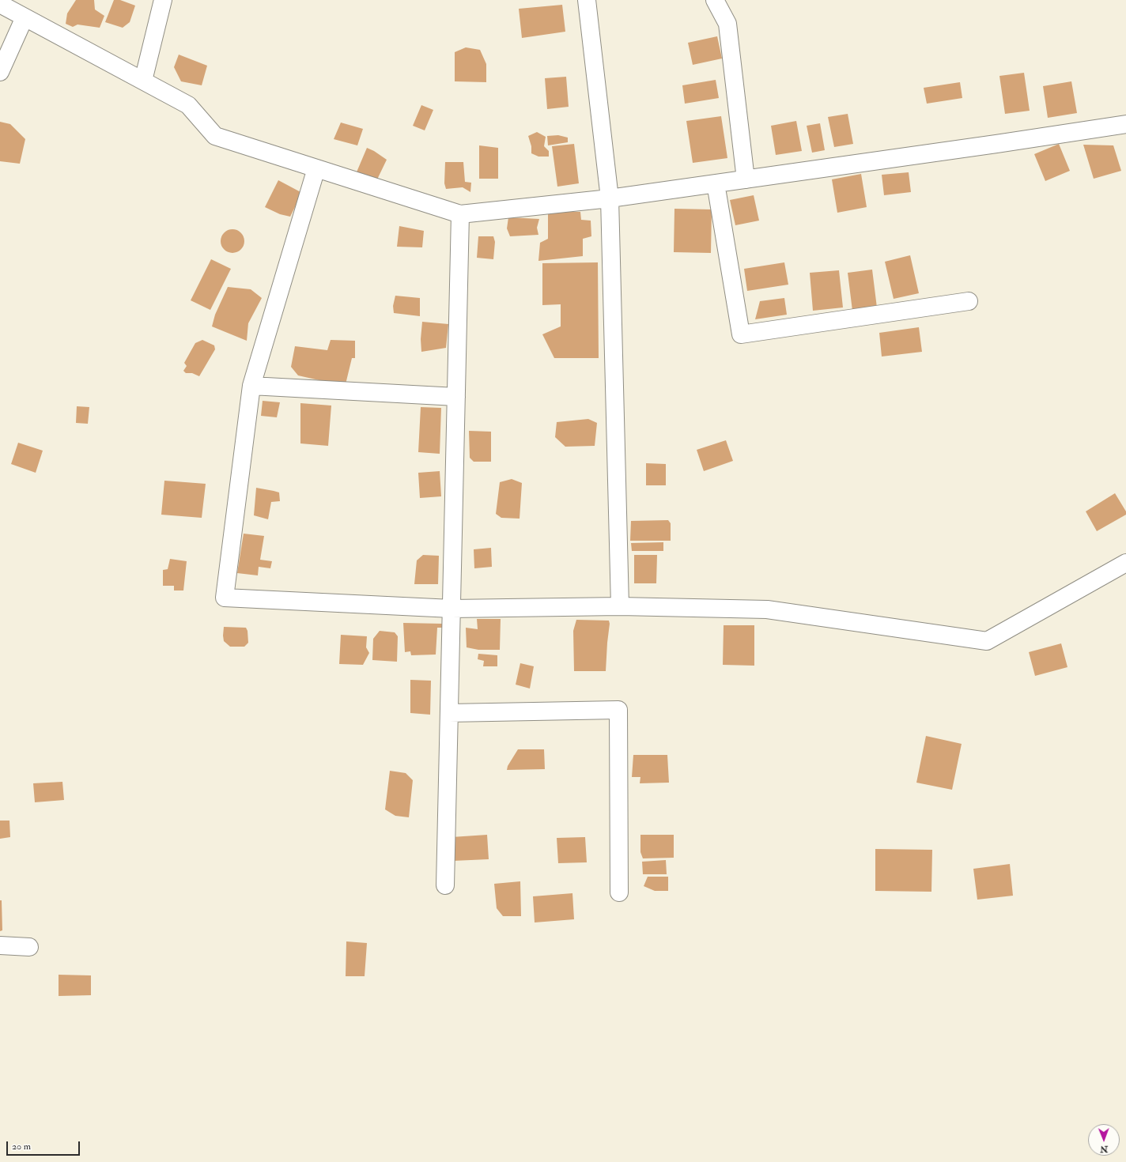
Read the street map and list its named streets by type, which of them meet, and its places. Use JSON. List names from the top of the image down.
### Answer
{
  "scale_bar": "20 m",
  "north": "bottom"
}
